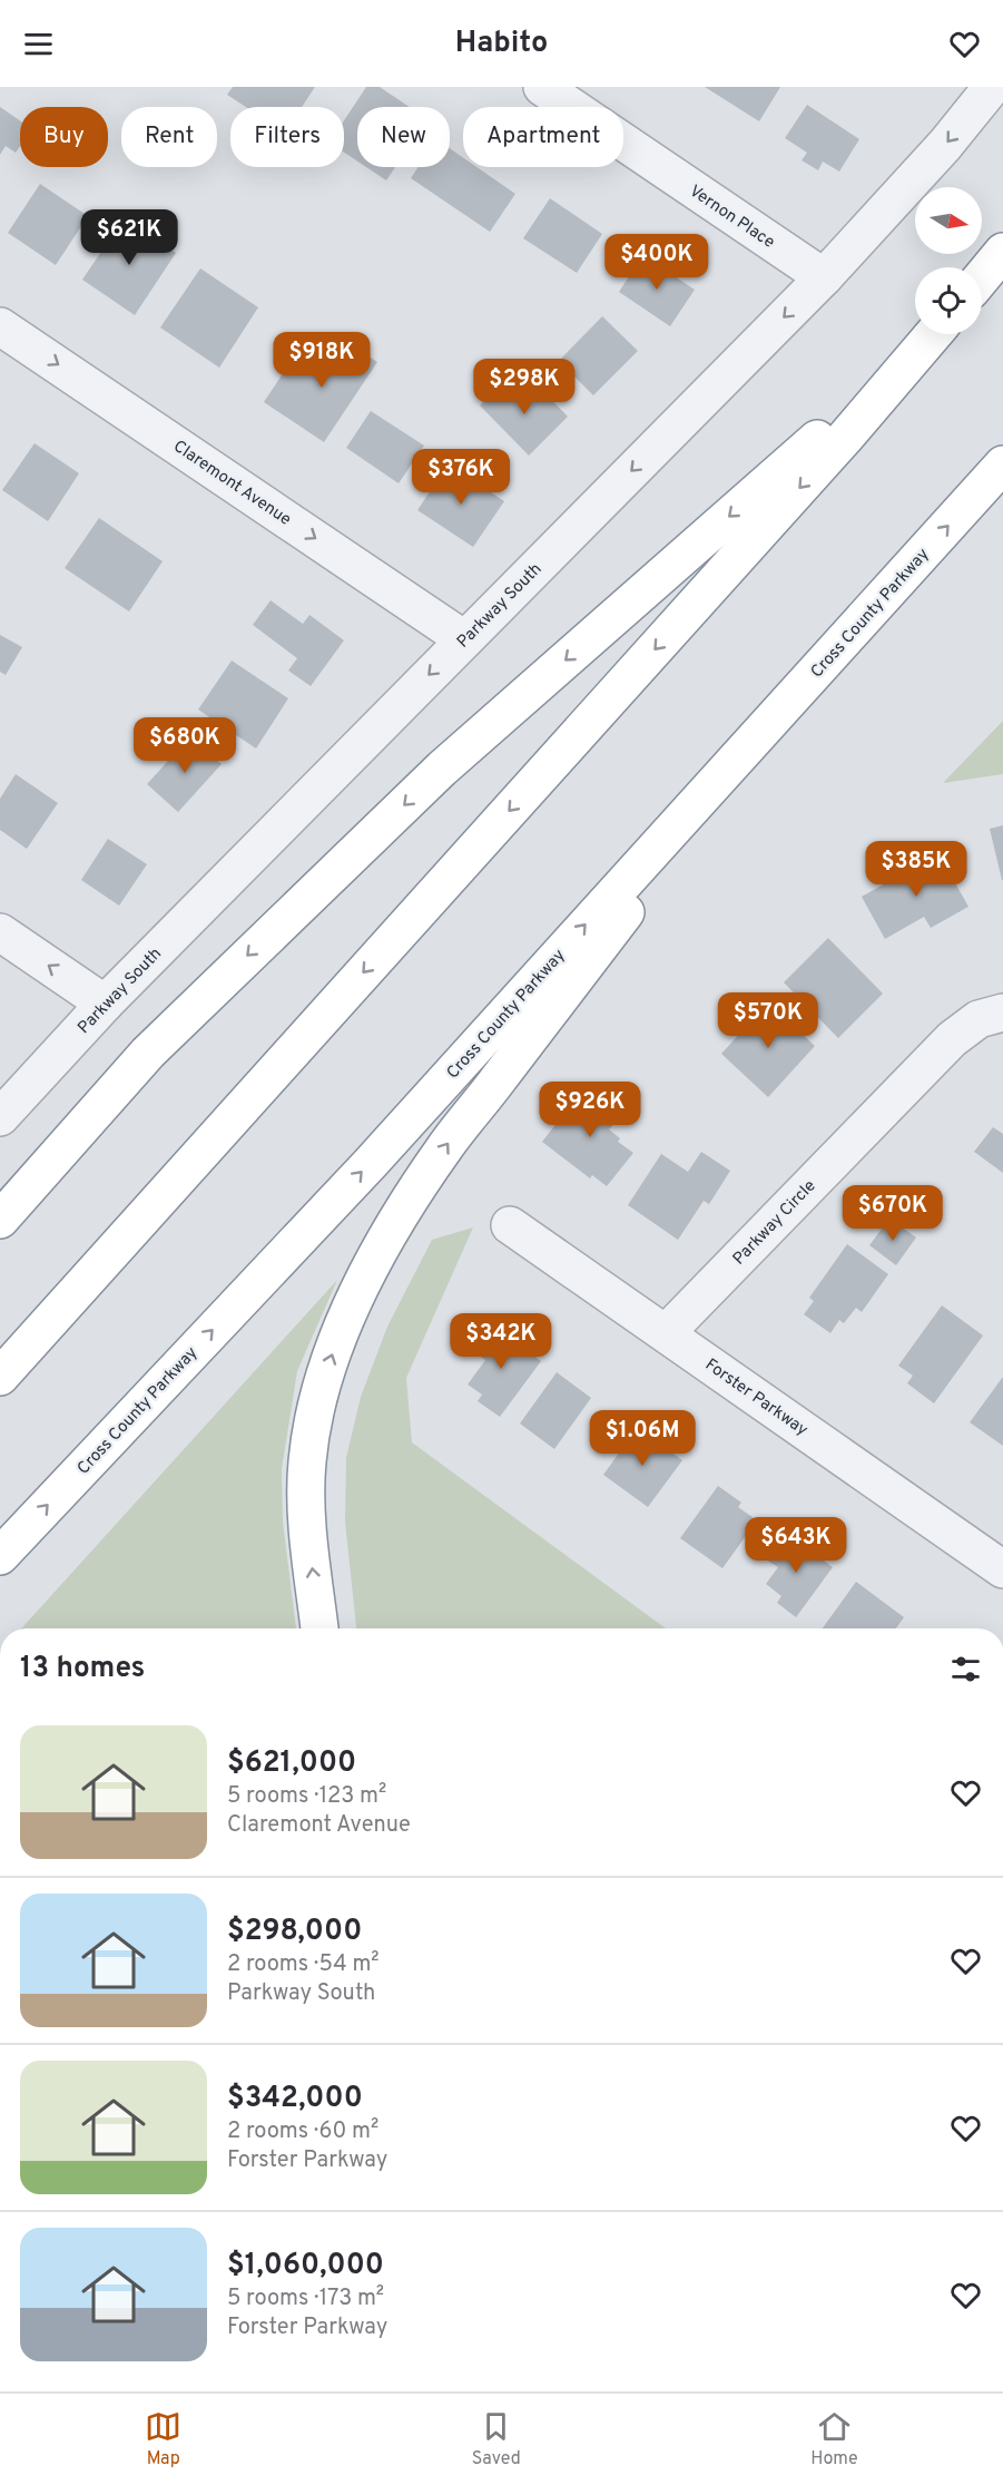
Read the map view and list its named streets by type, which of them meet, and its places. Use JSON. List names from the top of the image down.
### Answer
{
  "streets": {
    "highway": ["Cross County Parkway"],
    "street": [
      "Vernon Place",
      "Claremont Avenue",
      "Parkway South",
      "Parkway Circle",
      "Forster Parkway"
    ]
  },
  "crossings": [
    ["Vernon Place", "Parkway South"],
    ["Claremont Avenue", "Parkway South"],
    ["Parkway Circle", "Forster Parkway"]
  ],
  "one_way": ["Claremont Avenue", "Parkway South"],
  "north": "right",
  "page": {
    "header": "Habito",
    "chip": [
      "Buy",
      "Rent",
      "Filters",
      "New",
      "Apartment"
    ],
    "price": [
      "$621K",
      "$400K",
      "$918K",
      "$298K",
      "$376K",
      "$680K",
      "$385K",
      "$570K",
      "$926K",
      "$670K",
      "$342K",
      "$1.06M",
      "$643K"
    ],
    "heading": "13 homes",
    "list": [
      {
        "name": "$621,000",
        "note": "5 rooms · 123 m² · Claremont Avenue"
      },
      {
        "name": "$298,000",
        "note": "2 rooms · 54 m² · Parkway South"
      },
      {
        "name": "$342,000",
        "note": "2 rooms · 60 m² · Forster Parkway"
      },
      {
        "name": "$1,060,000",
        "note": "5 rooms · 173 m² · Forster Parkway"
      }
    ],
    "tabs": ["Map", "Saved", "Home"]
  }
}
